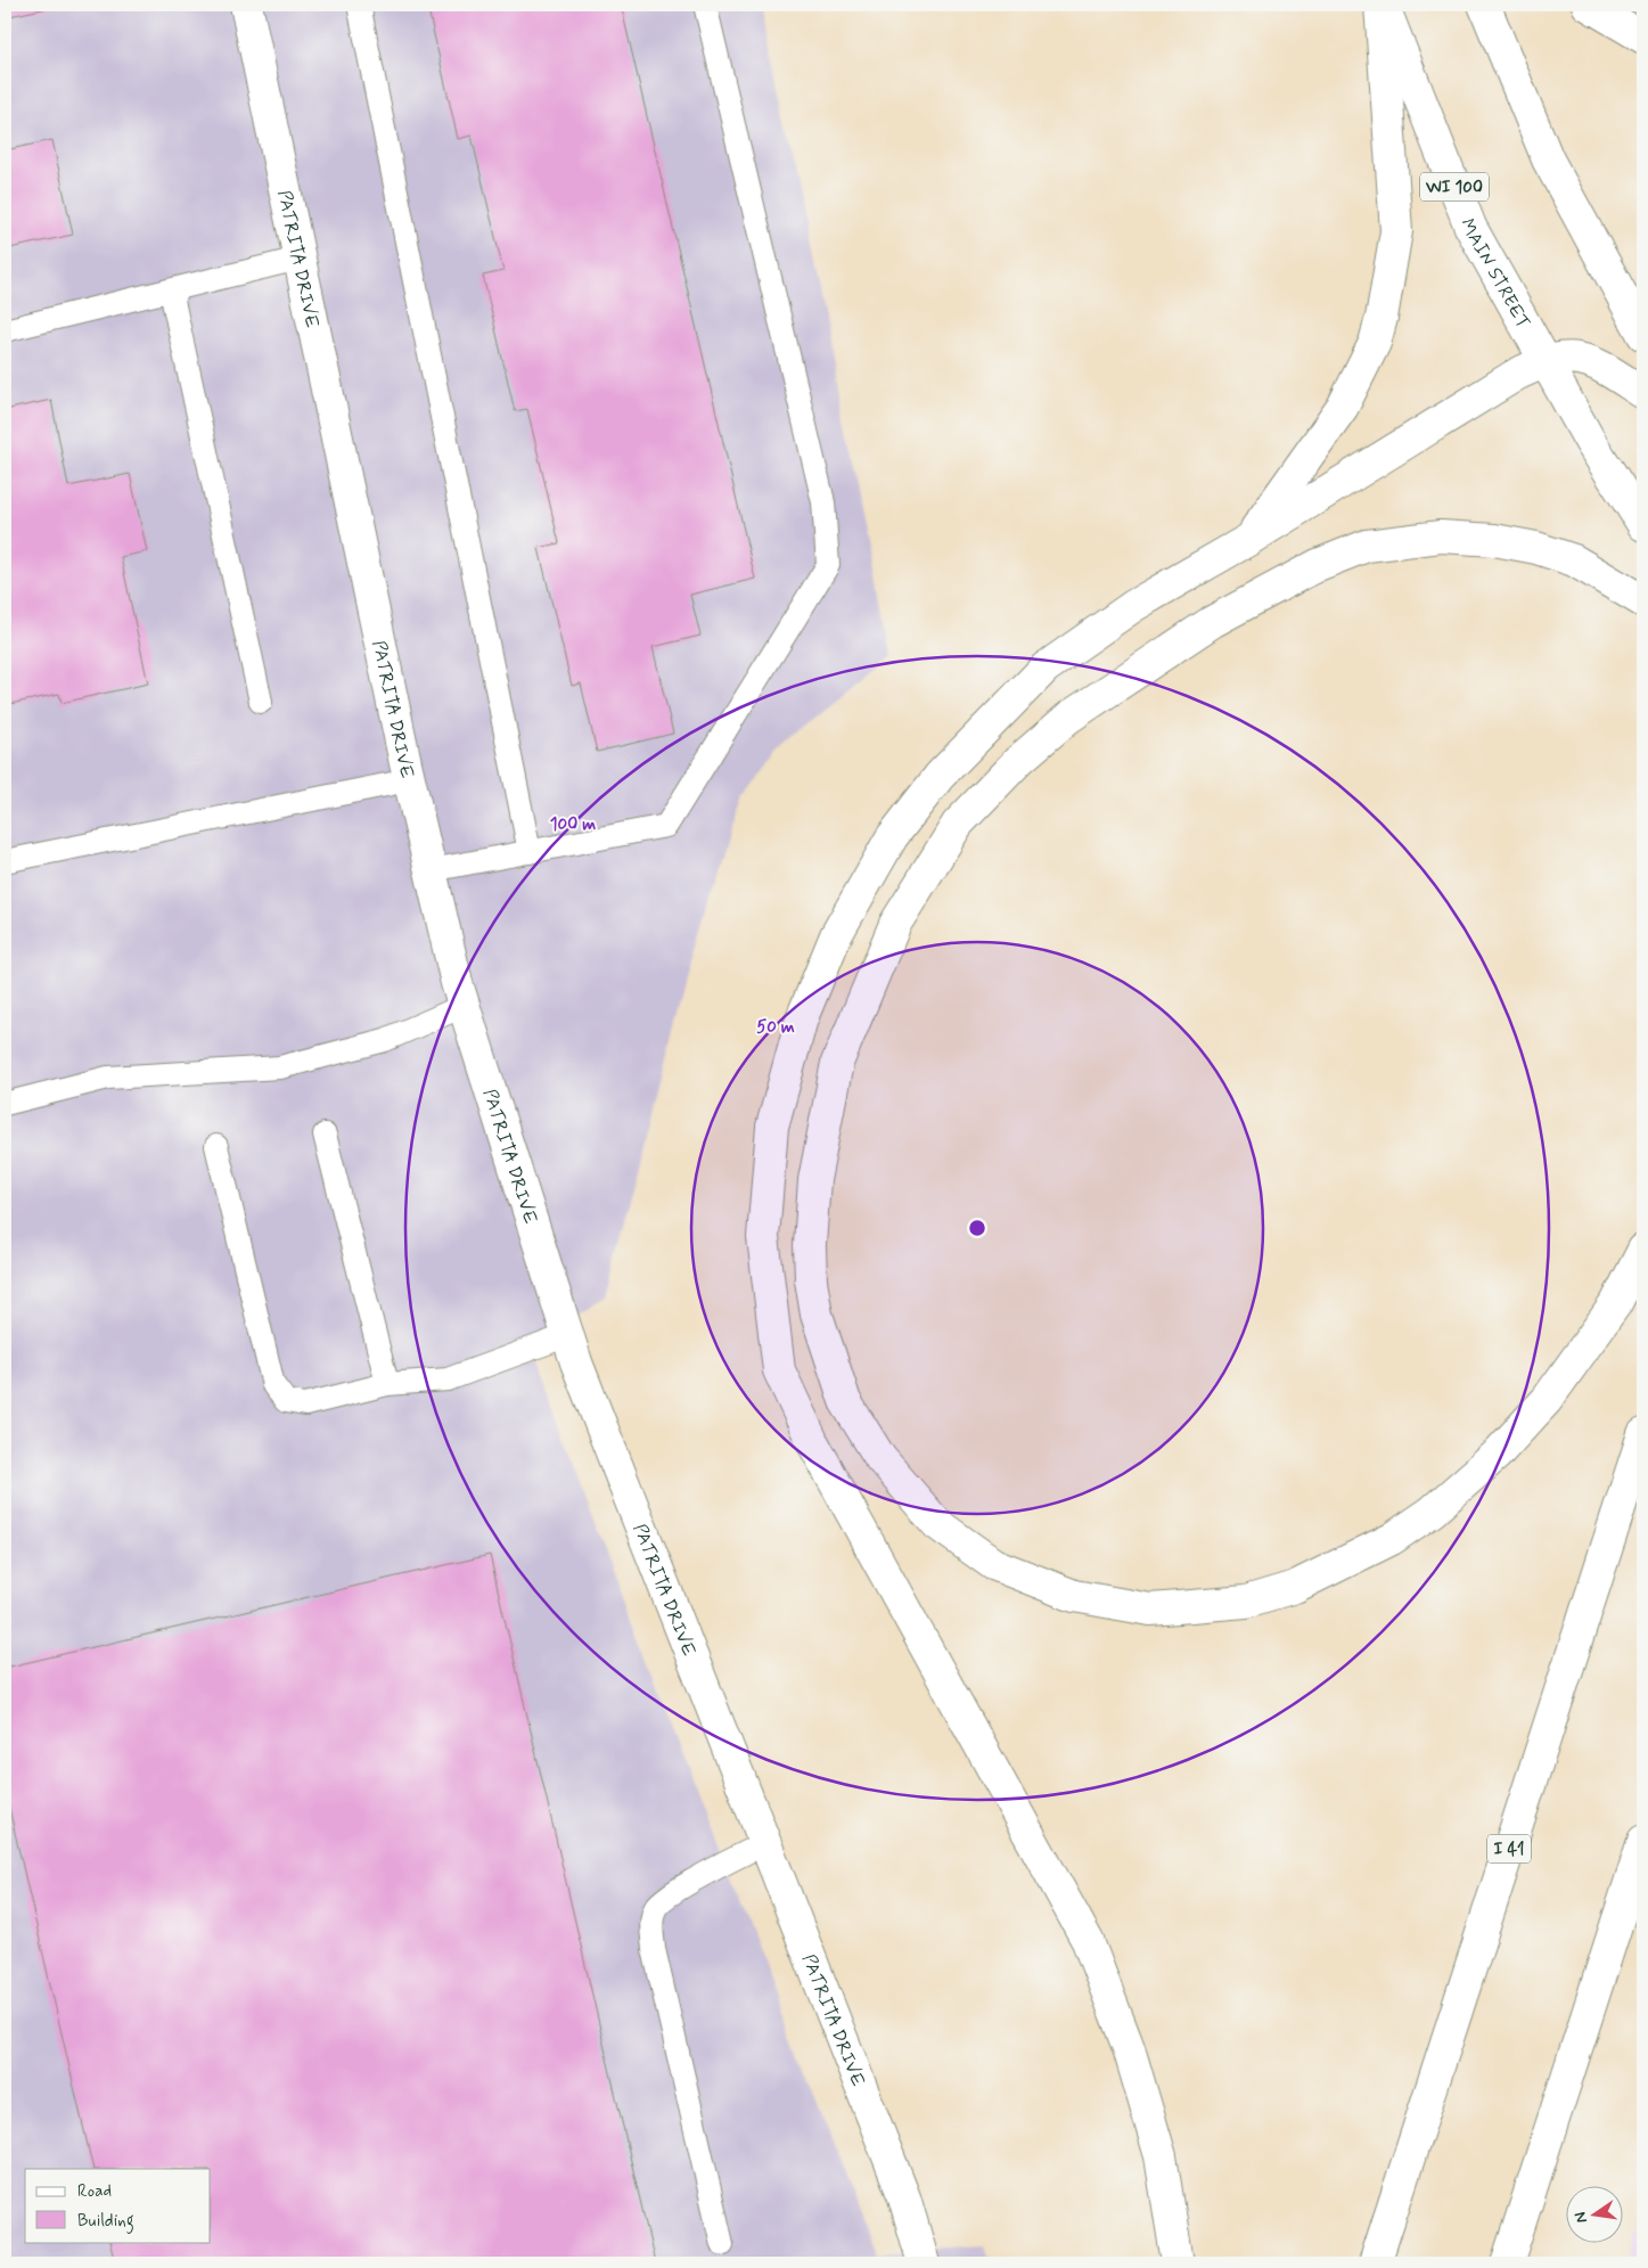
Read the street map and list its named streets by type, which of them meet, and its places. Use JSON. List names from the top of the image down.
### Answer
{
  "streets": {
    "main road": [
      "WI 100",
      "PATRITA DRIVE",
      "MAIN STREET",
      "I 41"
    ]
  },
  "legend": ["Road", "Building"],
  "north": "left",
  "rings": ["100 m", "50 m"]
}
